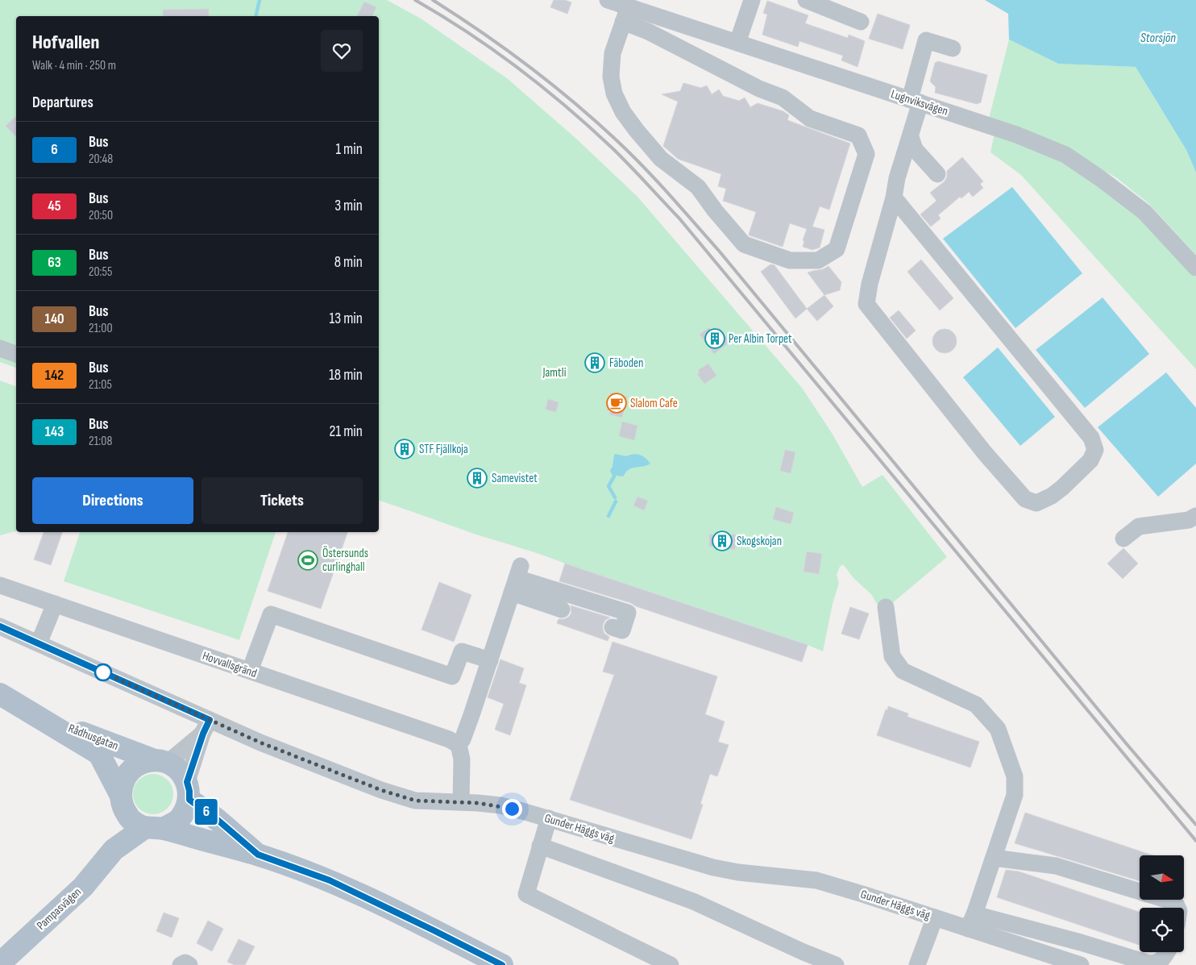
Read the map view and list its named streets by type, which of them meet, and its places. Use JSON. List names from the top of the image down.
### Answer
{
  "streets": {
    "main road": ["Rådhusgatan", "Pampasvägen"],
    "street": ["Lugnviksvägen", "Hovvallsgränd", "Gunder Häggs väg"]
  },
  "crossings": [
    ["Rådhusgatan", "Pampasvägen"]
  ],
  "water": ["Storsjön"],
  "parks": ["Jamtli"],
  "places": {
    "building": [
      "Per Albin Torpet",
      "Fäboden",
      "STF Fjällkoja",
      "Samevistet",
      "Skogskojan"
    ],
    "cafe": ["Slalom Cafe"],
    "sports": ["Östersunds curlinghall"]
  },
  "lines": ["bus line 6"],
  "north": "right",
  "page": {
    "on_map": "6",
    "heading": [
      ["Hofvallen", "Walk · 4 min · 250 m"],
      "Departures"
    ],
    "list": [
      {
        "mark": "6",
        "name": "Bus",
        "note": "20:48",
        "value": "1 min"
      },
      {
        "mark": "45",
        "name": "Bus",
        "note": "20:50",
        "value": "3 min"
      },
      {
        "mark": "63",
        "name": "Bus",
        "note": "20:55",
        "value": "8 min"
      },
      {
        "mark": "140",
        "name": "Bus",
        "note": "21:00",
        "value": "13 min"
      },
      {
        "mark": "142",
        "name": "Bus",
        "note": "21:05",
        "value": "18 min"
      },
      {
        "mark": "143",
        "name": "Bus",
        "note": "21:08",
        "value": "21 min"
      }
    ],
    "buttons": ["Directions", "Tickets"]
  }
}
